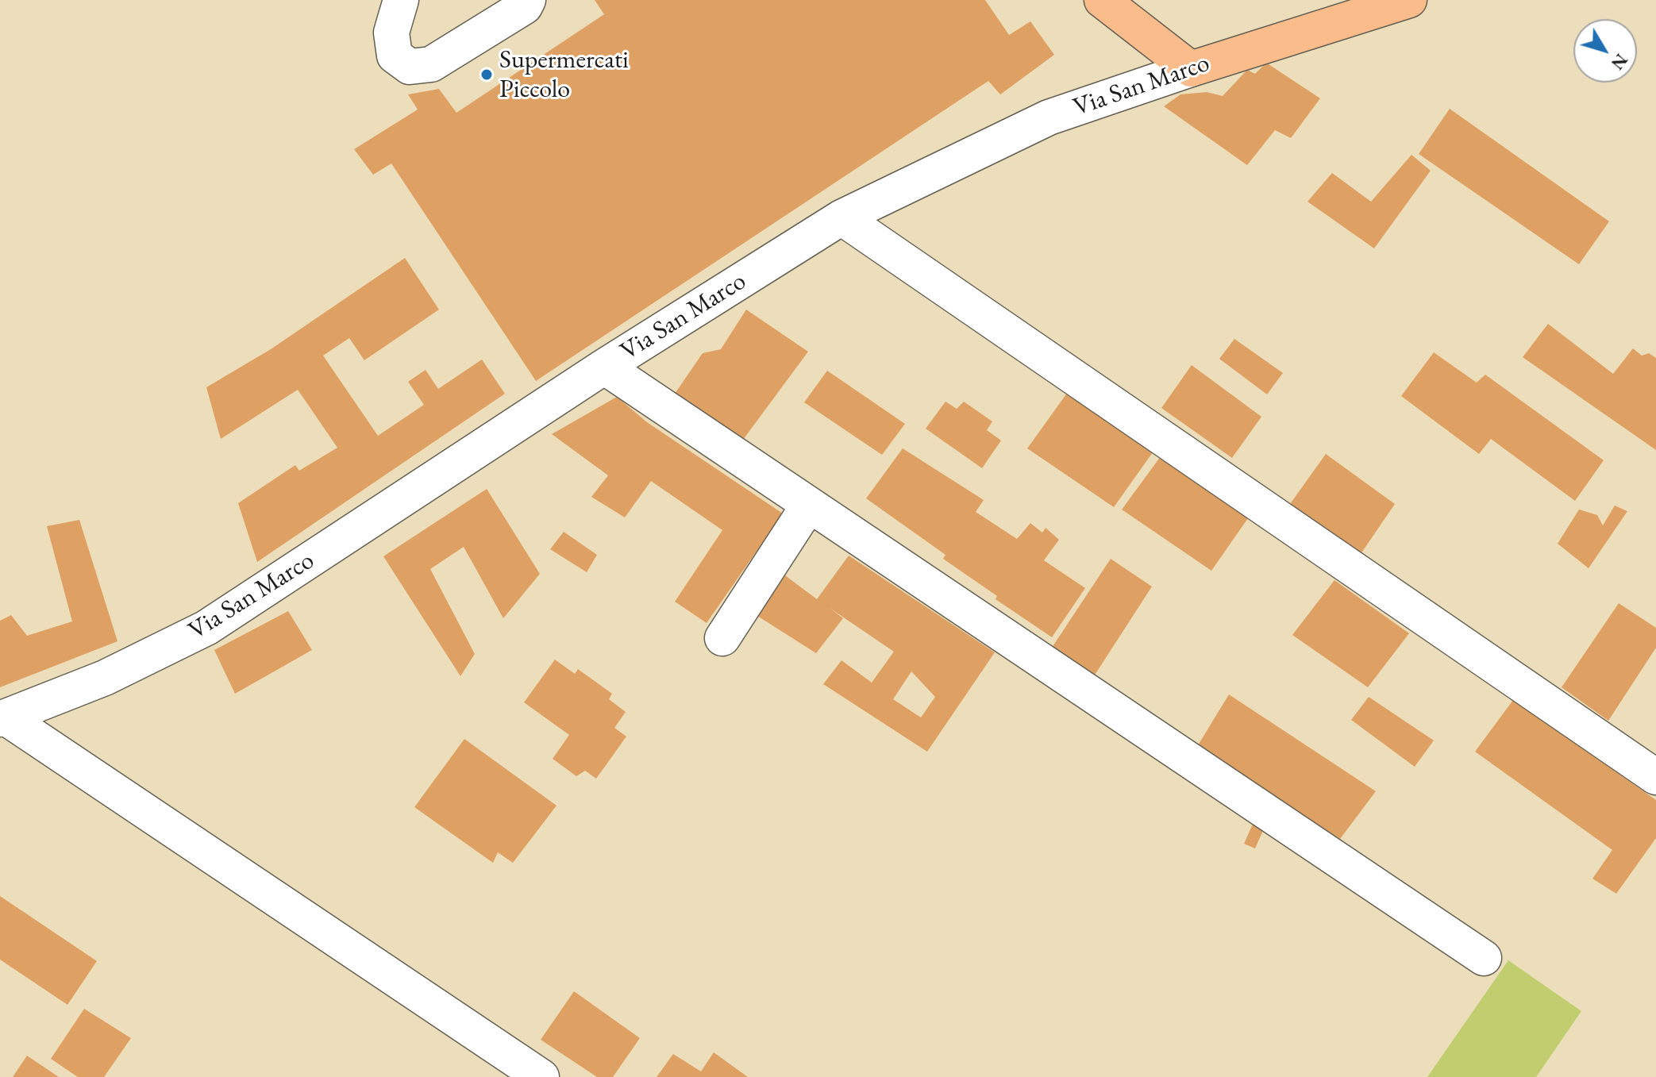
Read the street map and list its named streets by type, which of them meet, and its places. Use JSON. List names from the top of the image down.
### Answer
{
  "streets": {
    "main road": ["Via San Marco"]
  },
  "places": ["Supermercati Piccolo"],
  "north": "bottom right"
}
